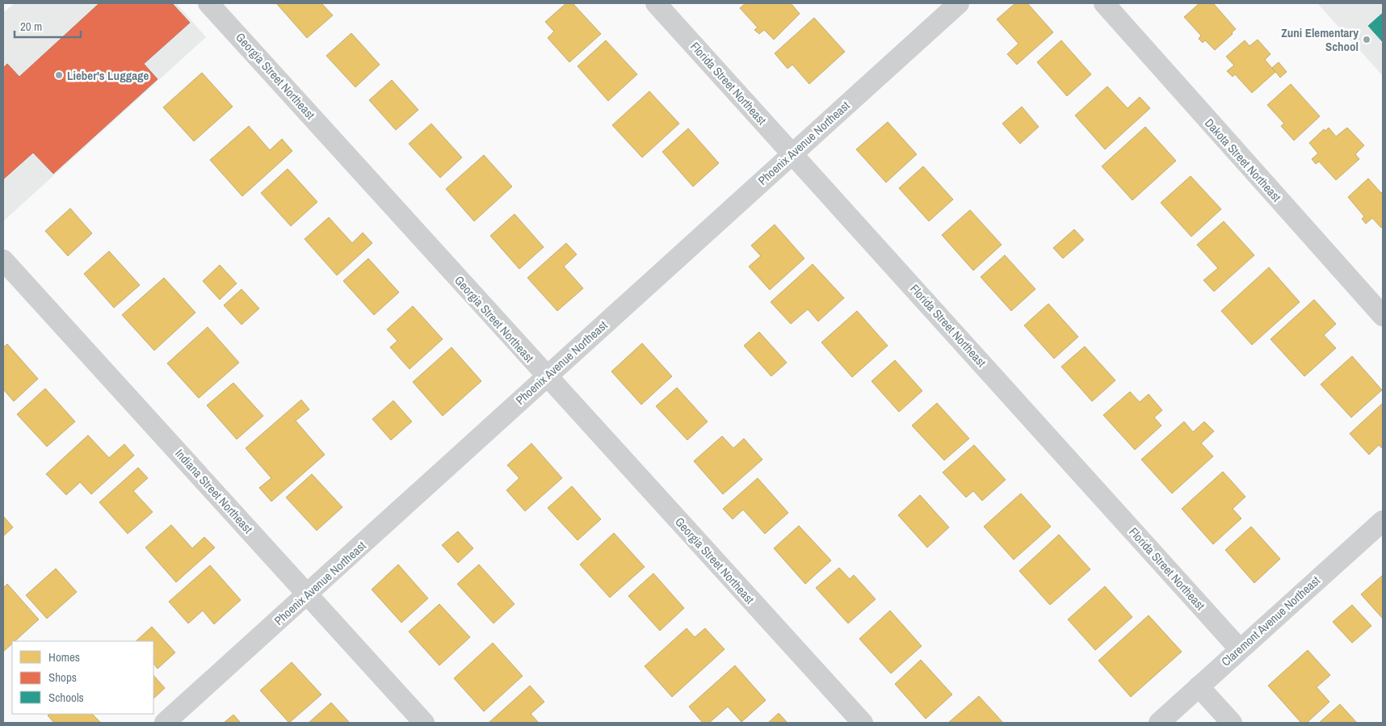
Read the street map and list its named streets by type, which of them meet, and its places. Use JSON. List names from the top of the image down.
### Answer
{
  "streets": {
    "street": [
      "Georgia Street Northeast",
      "Florida Street Northeast",
      "Phoenix Avenue Northeast",
      "Dakota Street Northeast",
      "Indiana Street Northeast",
      "Claremont Avenue Northeast"
    ]
  },
  "crossings": [
    ["Georgia Street Northeast", "Phoenix Avenue Northeast"],
    ["Florida Street Northeast", "Phoenix Avenue Northeast"],
    ["Florida Street Northeast", "Claremont Avenue Northeast"],
    ["Phoenix Avenue Northeast", "Indiana Street Northeast"]
  ],
  "places": ["Zuni Elementary School", "Lieber's Luggage"],
  "legend": ["Homes", "Shops", "Schools"],
  "scale_bar": "20 m"
}
